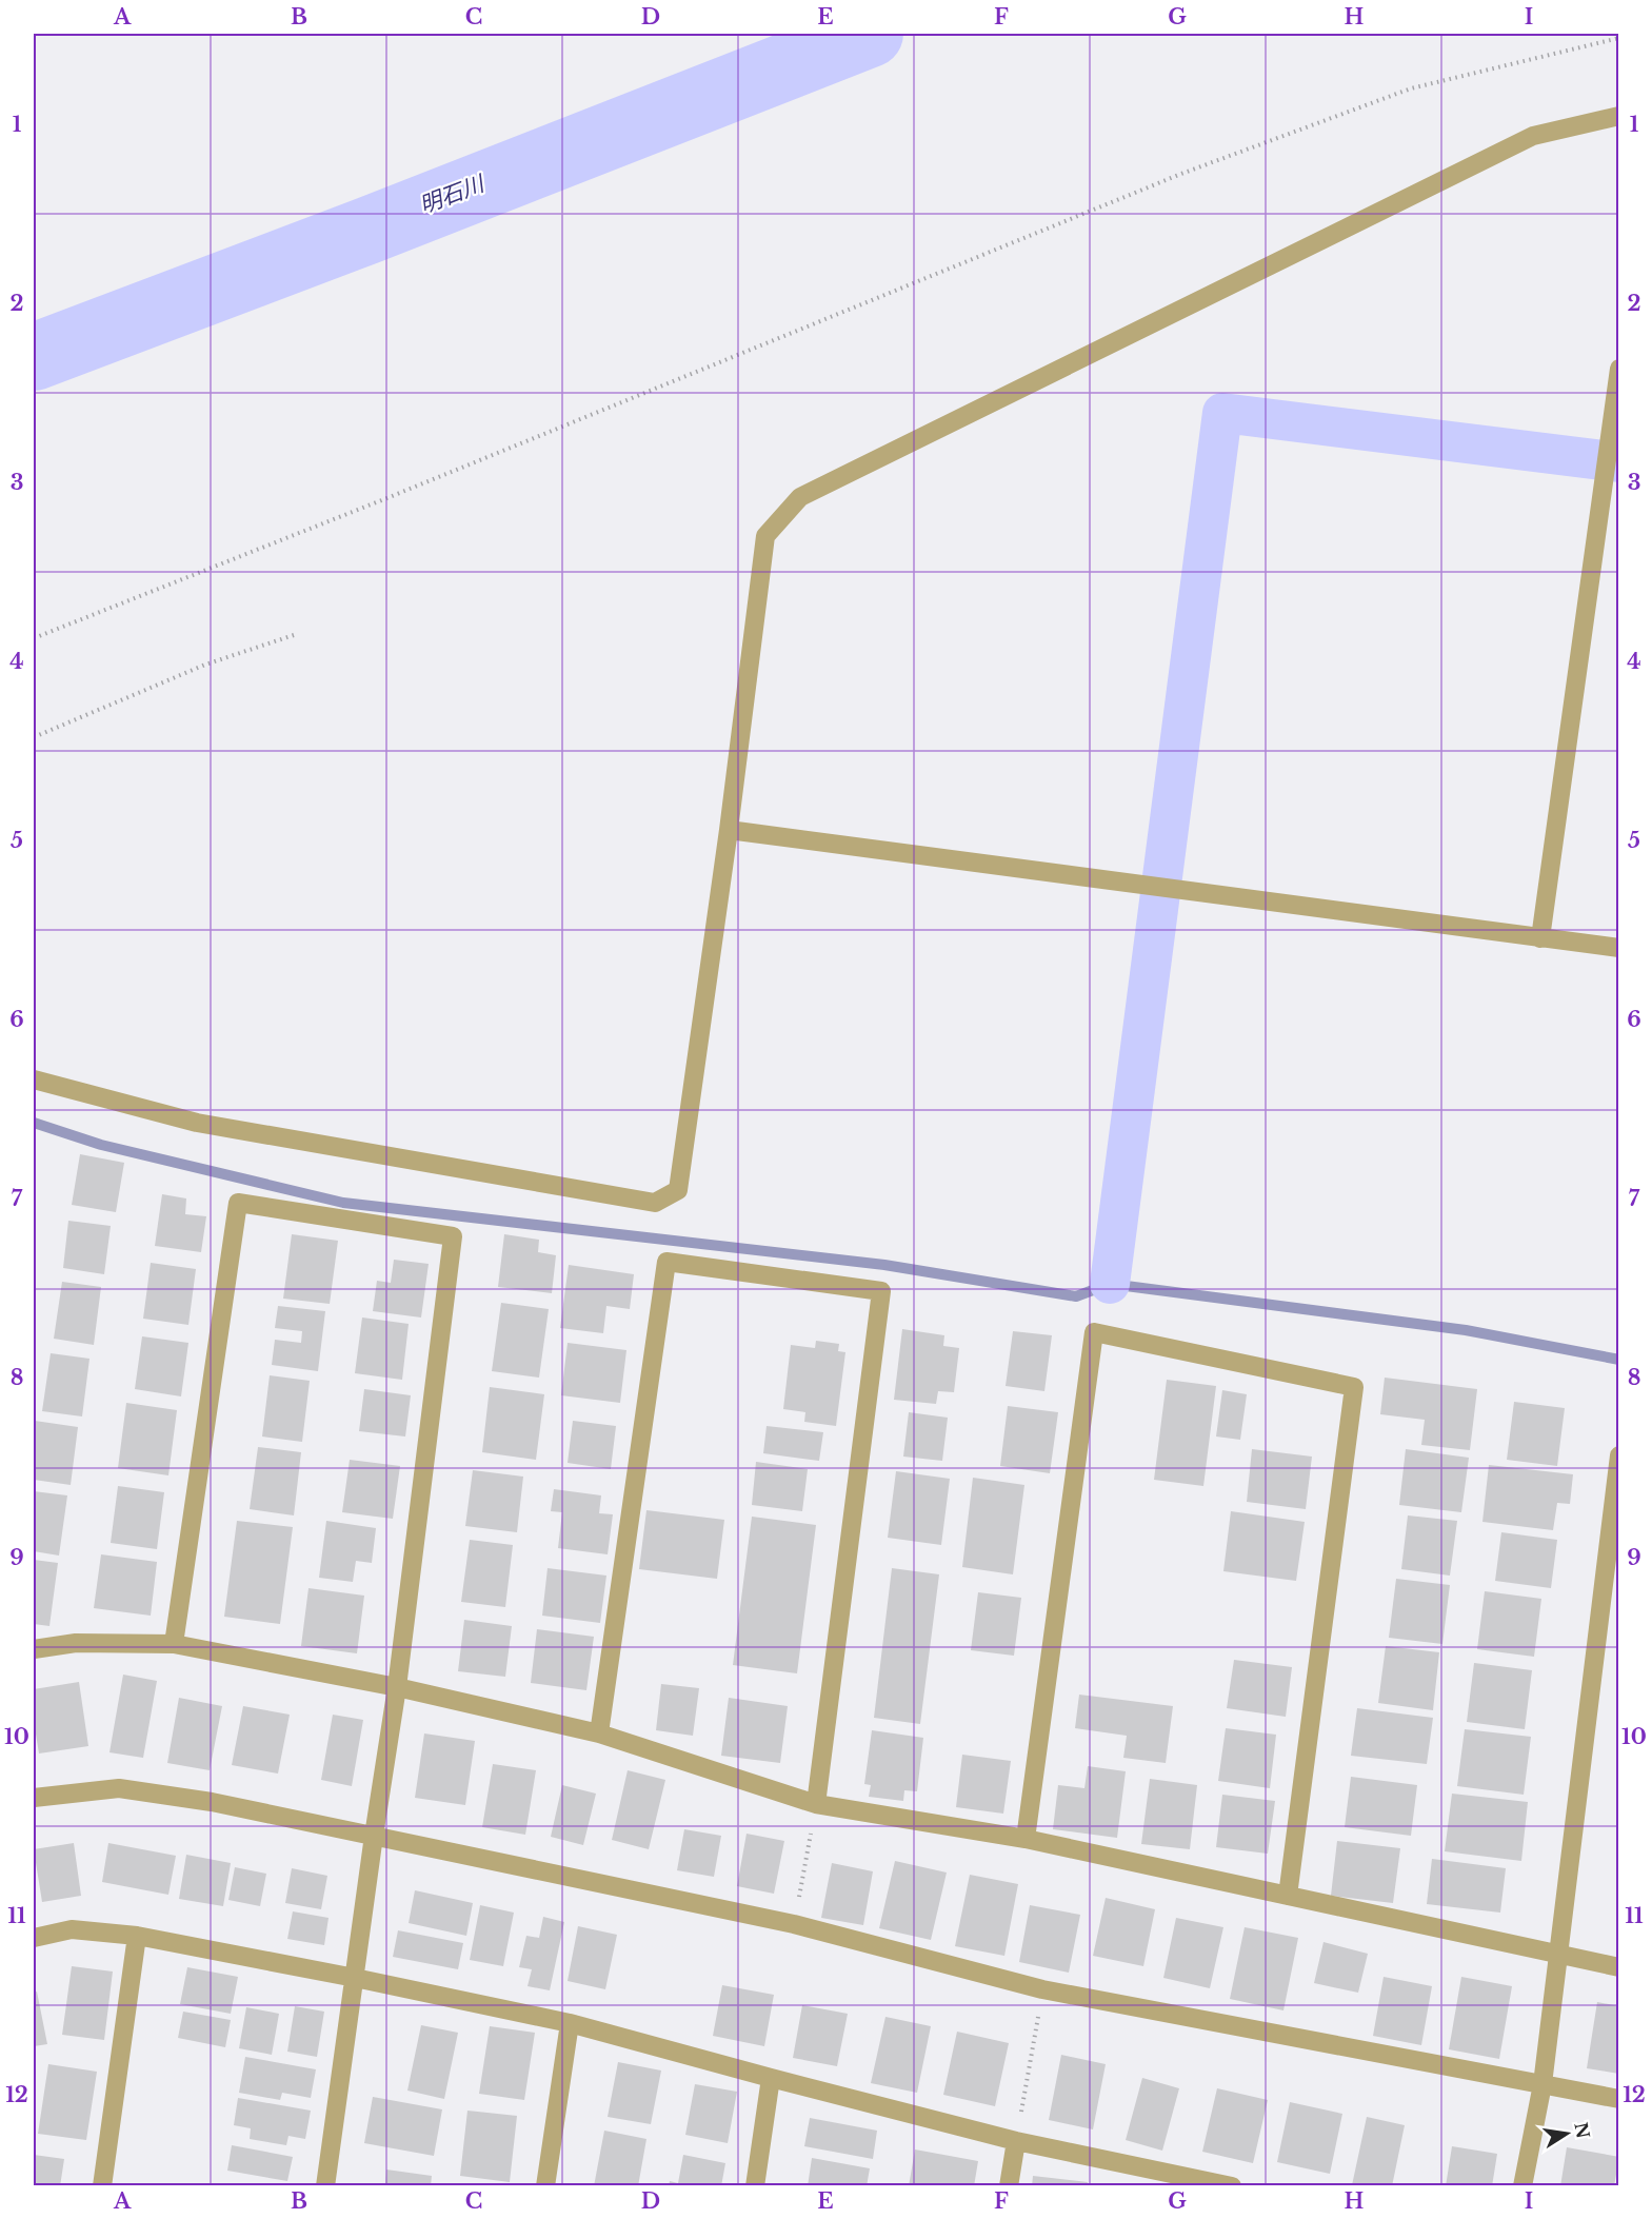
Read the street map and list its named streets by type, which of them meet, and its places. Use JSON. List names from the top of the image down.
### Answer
{
  "water": ["明石川"],
  "north": "right",
  "grid": {
    "columns": [
      "A",
      "B",
      "C",
      "D",
      "E",
      "F",
      "G",
      "H",
      "I"
    ],
    "rows": [
      "1",
      "2",
      "3",
      "4",
      "5",
      "6",
      "7",
      "8",
      "9",
      "10",
      "11",
      "12"
    ]
  }
}
